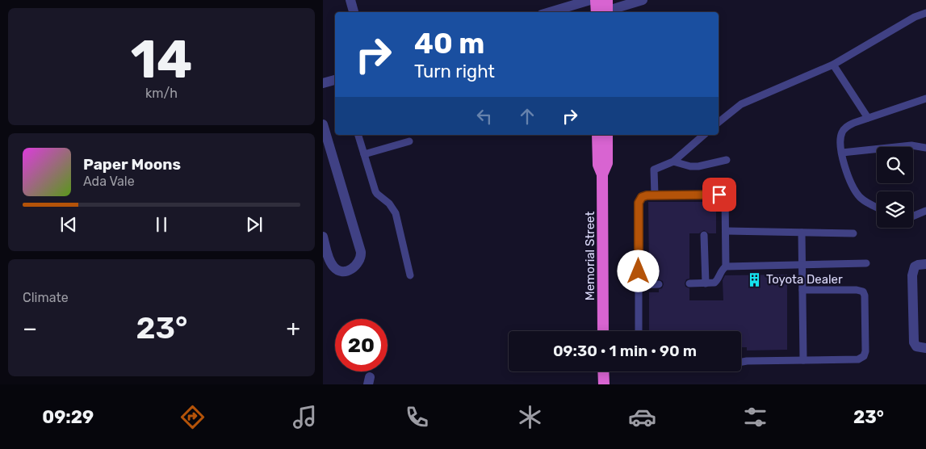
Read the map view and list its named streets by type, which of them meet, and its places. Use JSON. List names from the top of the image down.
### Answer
{
  "streets": {
    "highway": ["Memorial Street"]
  },
  "places": {
    "building": ["Toyota Dealer"]
  },
  "page": {
    "tile": [
      ["14", "km/h"],
      "Climate"
    ],
    "turn": ["40 m", "Turn right"],
    "song": ["Paper Moons", "Ada Vale"],
    "heat": ["−", "23°", "+"],
    "limit": "20",
    "trip": "09:30 · 1 min · 90 m",
    "tabs": ["09:29", "23°"]
  }
}
